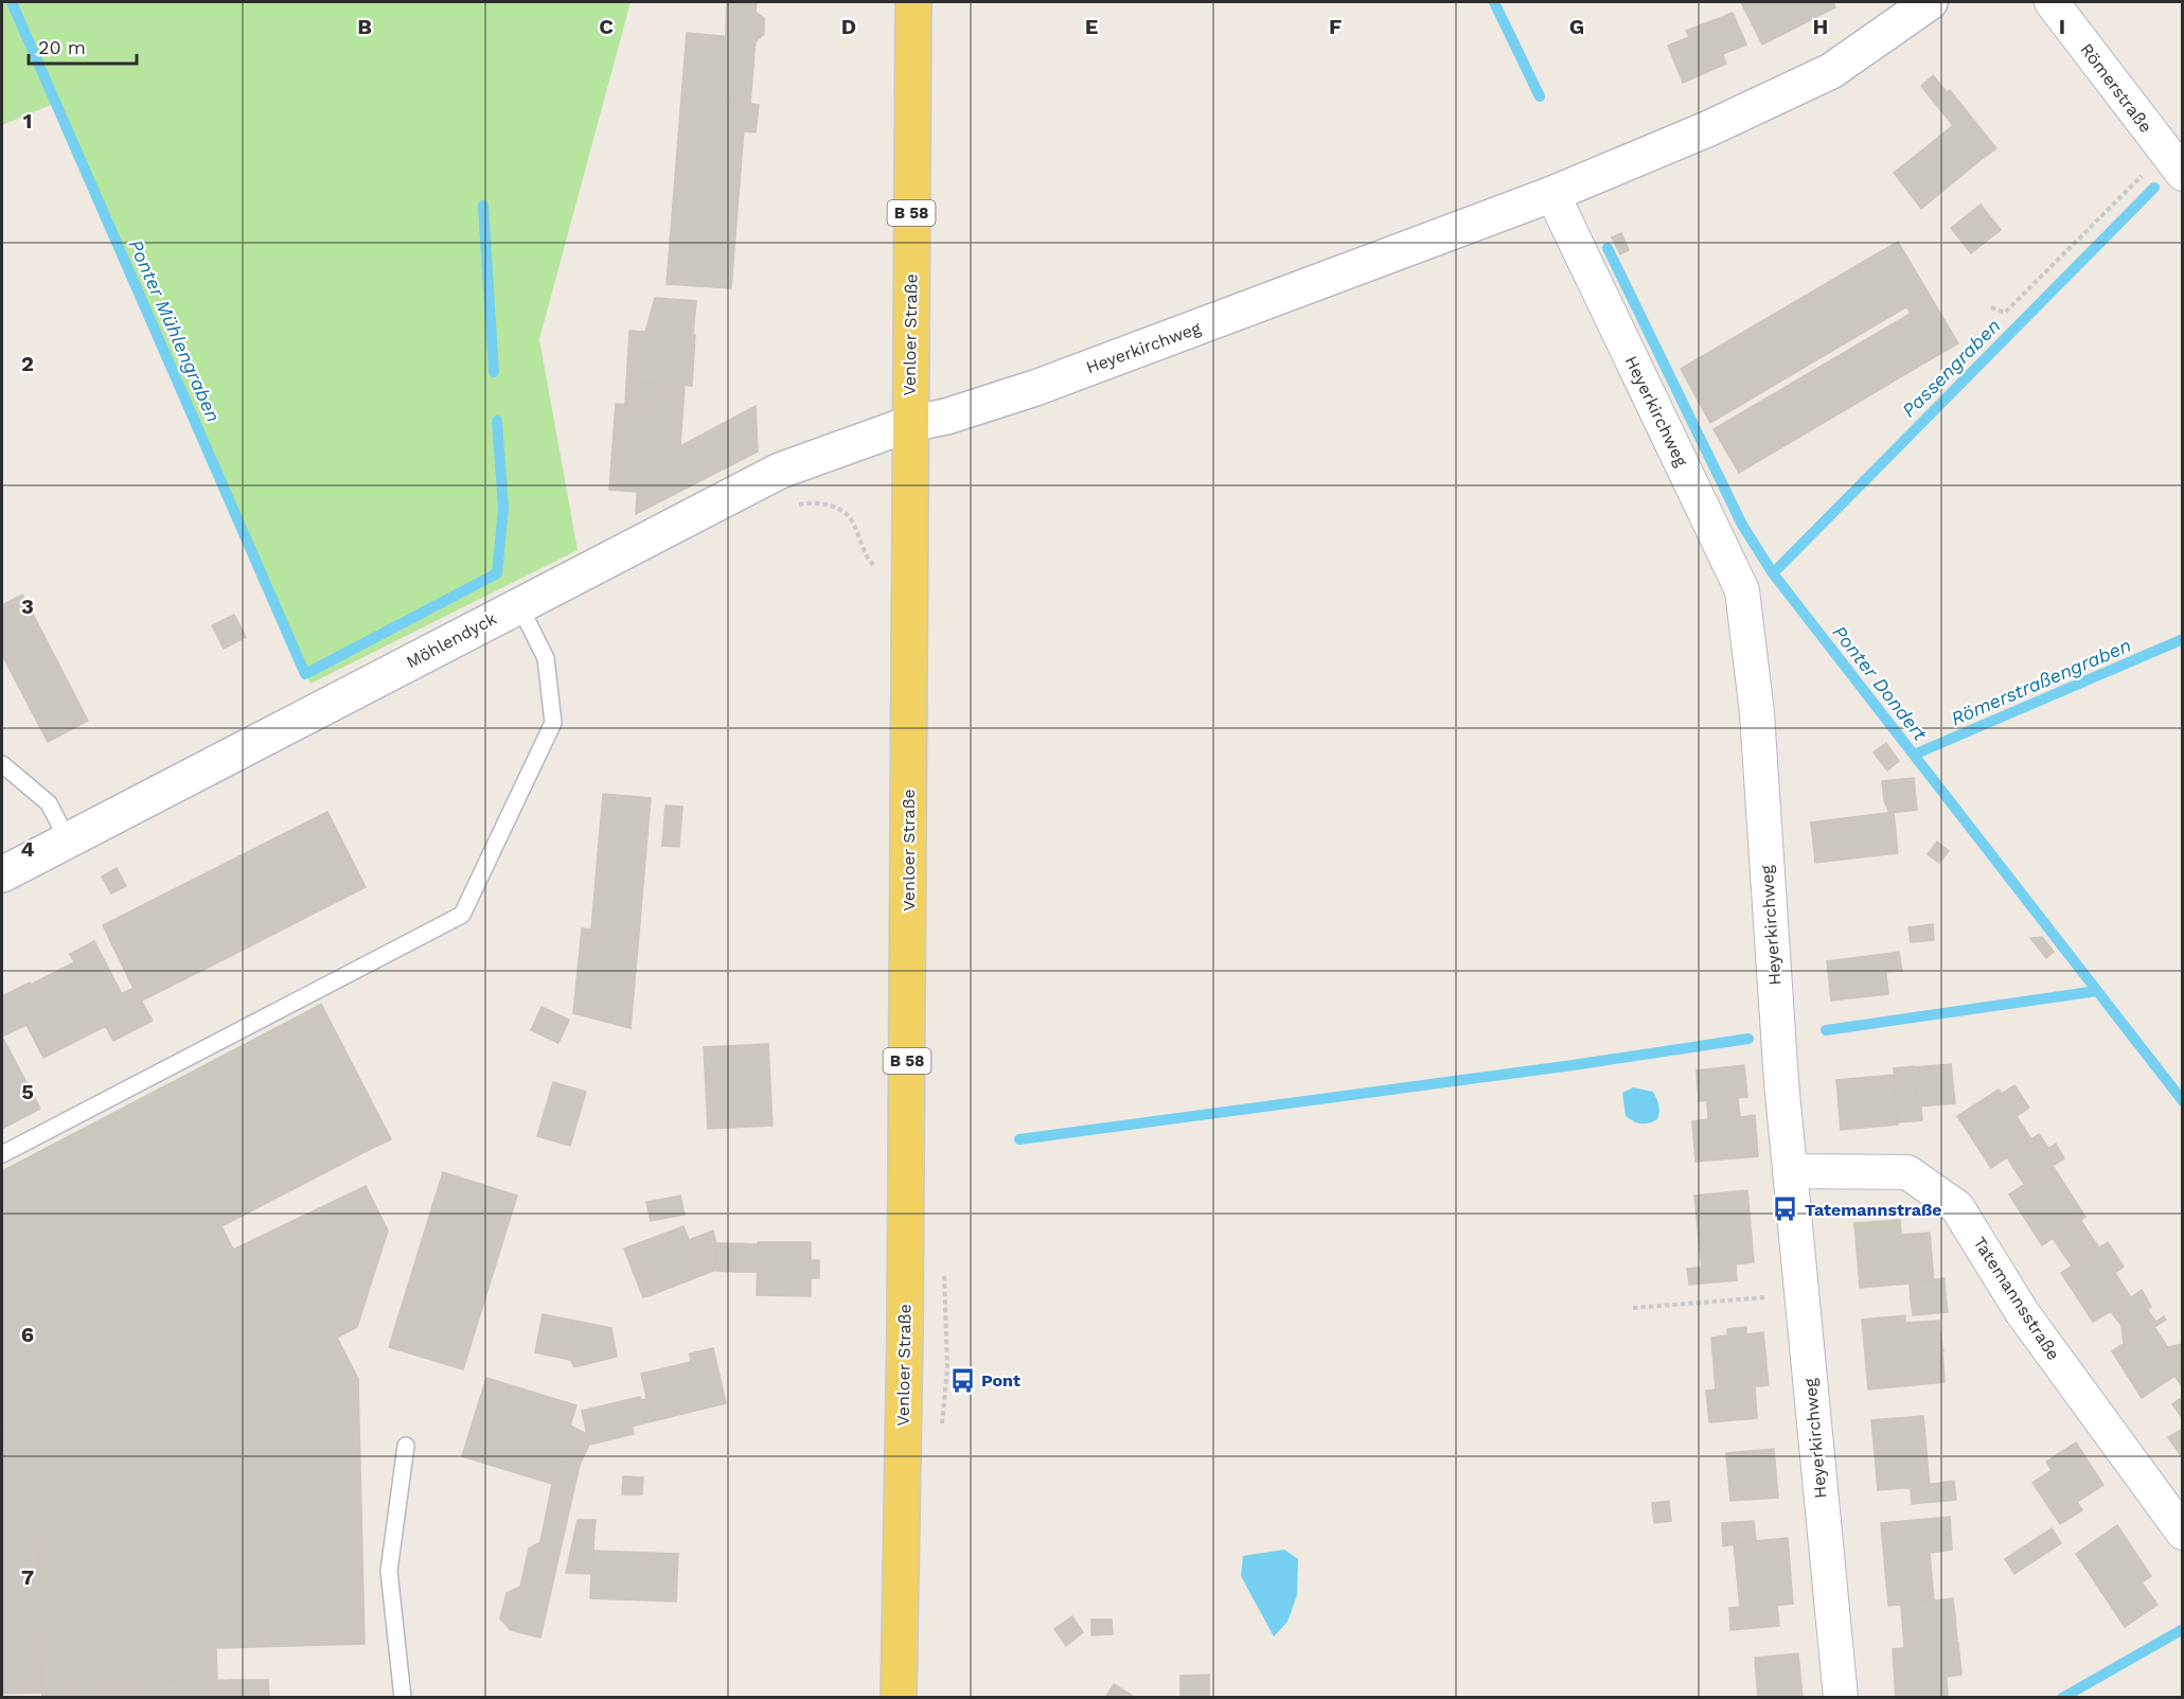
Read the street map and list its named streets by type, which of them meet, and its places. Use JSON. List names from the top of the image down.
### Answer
{
  "streets": {
    "main road": ["B 58", "Venloer Straße"],
    "street": [
      "Römerstraße",
      "Heyerkirchweg",
      "Möhlendyck",
      "Tatemannsstraße"
    ]
  },
  "crossings": [
    ["Venloer Straße", "Heyerkirchweg"],
    ["Venloer Straße", "Möhlendyck"],
    ["Heyerkirchweg", "Möhlendyck"],
    ["Heyerkirchweg", "Tatemannsstraße"]
  ],
  "water": [
    "Ponter Mühlengraben",
    "Passengraben",
    "Römerstraßengraben",
    "Ponter Dondert"
  ],
  "places": {
    "bus stop": ["Tatemannstraße", "Pont"]
  },
  "scale_bar": "20 m",
  "grid": {
    "columns": [
      "B",
      "C",
      "D",
      "E",
      "F",
      "G",
      "H",
      "I"
    ],
    "rows": [
      "1",
      "2",
      "3",
      "4",
      "5",
      "6",
      "7"
    ]
  }
}
